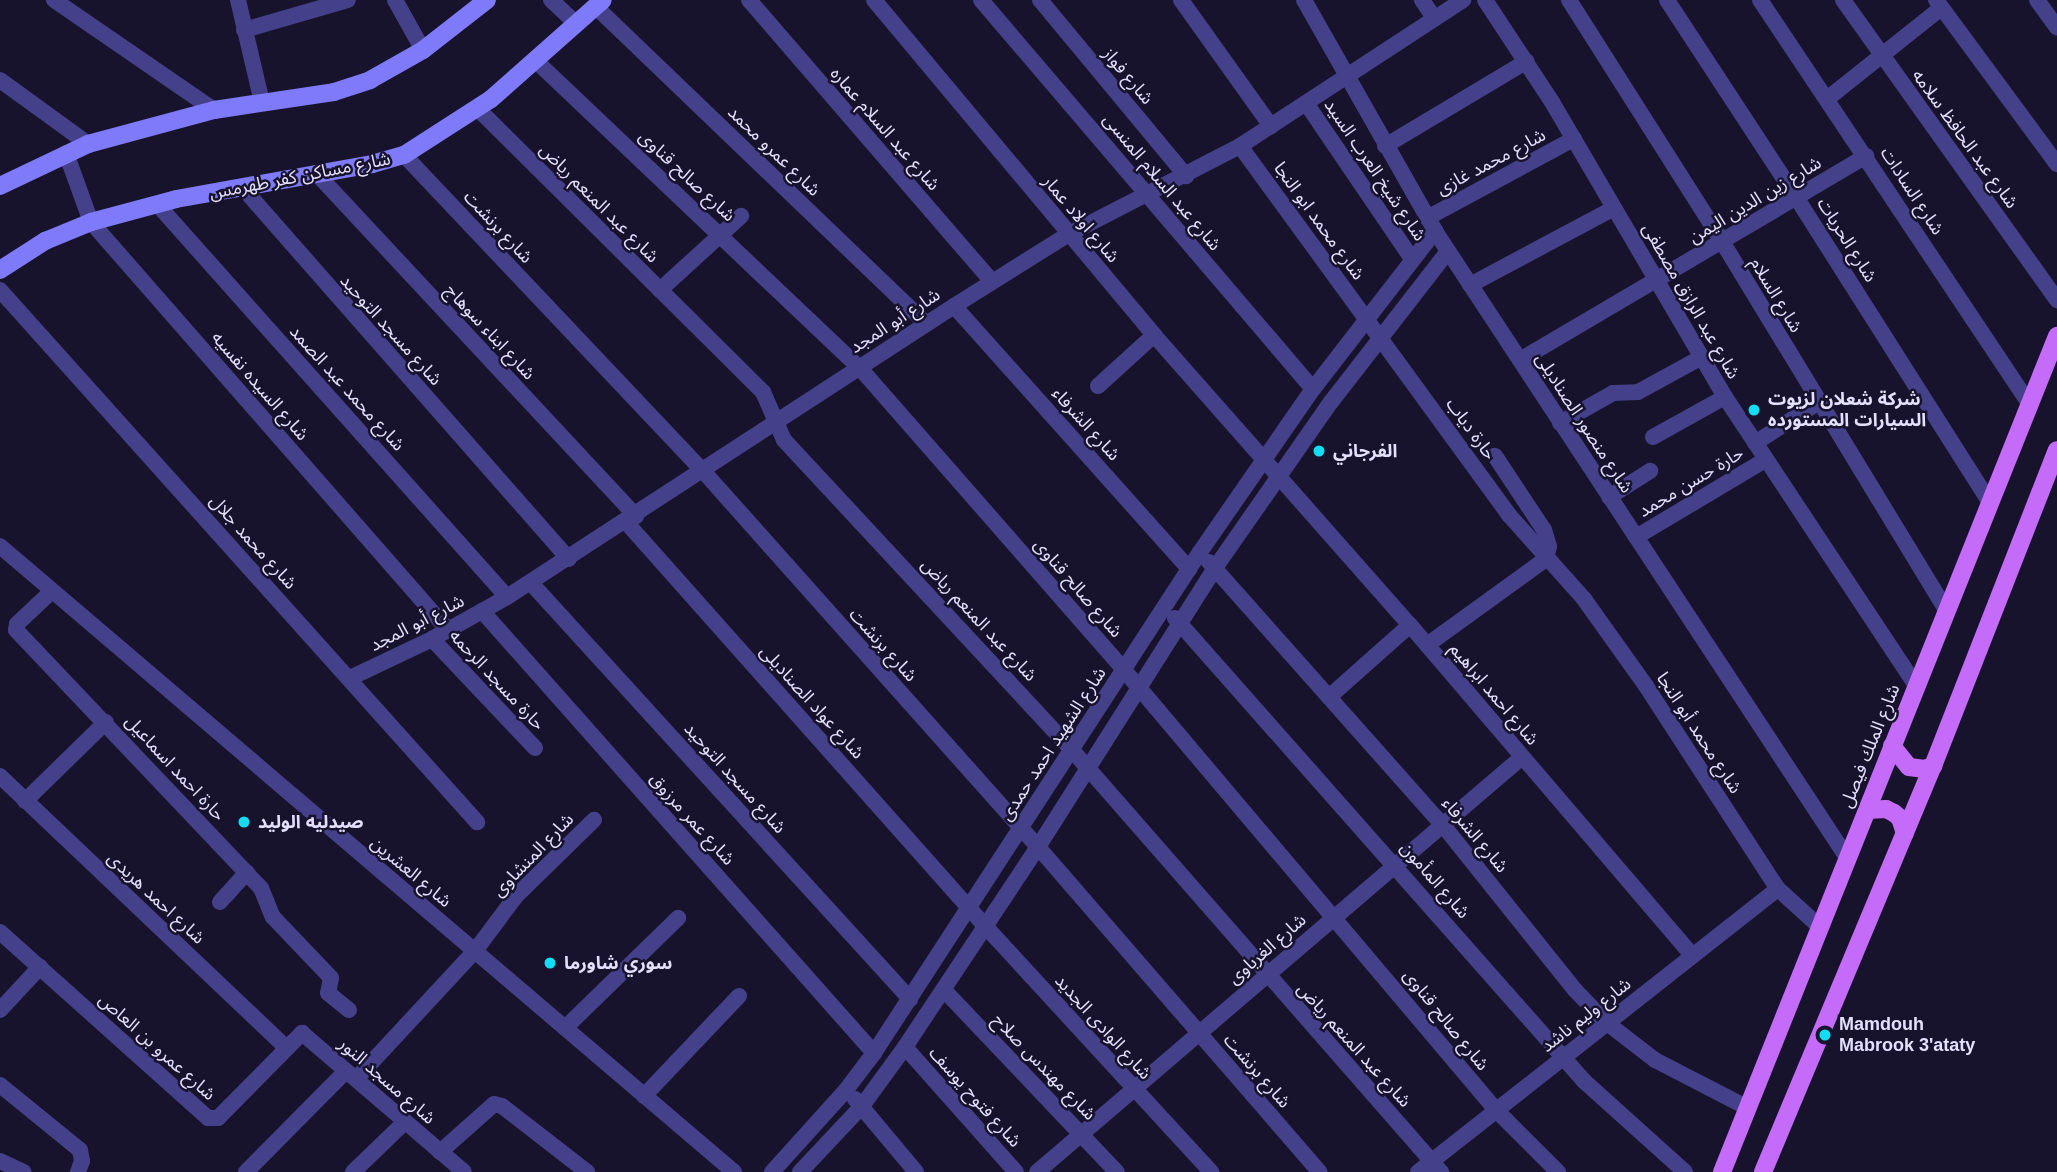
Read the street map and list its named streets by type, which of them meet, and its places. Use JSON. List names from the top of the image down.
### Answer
{
  "streets": {
    "main road": ["شارع الملك فيصل"],
    "street": [
      "شارع فواز",
      "شارع عبد السلام عماره",
      "شارع عبد الحافظ سلامه",
      "شارع عمرو محمد",
      "شارع محمد غازى",
      "شارع شيخ العرب السيد",
      "شارع مساكن كفر طهرمس",
      "شارع صالح قناوى",
      "شارع عبد السلام المنسى",
      "شارع السادات",
      "شارع زين الدين اليمن",
      "شارع عبد المنعم رياض",
      "شارع اولاد عمار",
      "شارع محمد ابو النجا",
      "شارع برنشت",
      "شارع الحريات",
      "شارع السلام",
      "شارع عبد الرازق مصطفى",
      "شارع أبو المجد",
      "شارع مسجد التوحيد",
      "شارع ابناء سوهاج",
      "شارع السيده نفسيه",
      "شارع محمد عبد الصمد",
      "شارع منصور الصناديلى",
      "شارع الشرفاء",
      "حارة دياب",
      "حارة حسن محمد",
      "شارع محمد جلال",
      "حارة مسجد الرحمه",
      "شارع احمد ابراهيم",
      "شارع عواد الصناديلى",
      "شارع محمد أبو النجا",
      "شارع الشهيد احمد حمدى",
      "حارة احمد اسماعيل",
      "شارع عمر مرزوق",
      "شارع المنشاوى",
      "شارع العشرين",
      "شارع المأمون",
      "شارع احمد هريدى",
      "شارع الغرباوى",
      "شارع وليم ناشد",
      "شارع الوادى الجديد",
      "شارع عمرو بن العاص",
      "شارع مهندس صلاح",
      "شارع مسجد النور",
      "شارع فتوح يوسف"
    ]
  },
  "crossings": [
    ["شارع فواز", "شارع أبو المجد"],
    ["شارع عبد السلام عماره", "شارع أبو المجد"],
    ["شارع عمرو محمد", "شارع مساكن كفر طهرمس"],
    ["شارع عمرو محمد", "شارع أبو المجد"],
    ["شارع محمد غازى", "شارع عبد الرازق مصطفى"],
    ["شارع محمد غازى", "شارع منصور الصناديلى"],
    ["شارع محمد غازى", "شارع الشهيد احمد حمدى"],
    ["شارع شيخ العرب السيد", "شارع أبو المجد"],
    ["شارع شيخ العرب السيد", "شارع الشهيد احمد حمدى"],
    ["شارع مساكن كفر طهرمس", "شارع صالح قناوى"],
    ["شارع مساكن كفر طهرمس", "شارع عبد المنعم رياض"],
    ["شارع مساكن كفر طهرمس", "شارع برنشت"],
    ["شارع مساكن كفر طهرمس", "شارع مسجد التوحيد"],
    ["شارع مساكن كفر طهرمس", "شارع ابناء سوهاج"],
    ["شارع مساكن كفر طهرمس", "شارع السيده نفسيه"],
    ["شارع مساكن كفر طهرمس", "شارع محمد عبد الصمد"],
    ["شارع صالح قناوى", "شارع أبو المجد"],
    ["شارع صالح قناوى", "شارع الشهيد احمد حمدى"],
    ["شارع صالح قناوى", "شارع الغرباوى"],
    ["شارع صالح قناوى", "شارع وليم ناشد"],
    ["شارع عبد السلام المنسى", "شارع أبو المجد"],
    ["شارع عبد السلام المنسى", "شارع الشهيد احمد حمدى"],
    ["شارع السادات", "شارع زين الدين اليمن"],
    ["شارع السادات", "شارع الملك فيصل"],
    ["شارع زين الدين اليمن", "شارع الحريات"],
    ["شارع زين الدين اليمن", "شارع السلام"],
    ["شارع زين الدين اليمن", "شارع عبد الرازق مصطفى"],
    ["شارع زين الدين اليمن", "شارع منصور الصناديلى"],
    ["شارع عبد المنعم رياض", "شارع أبو المجد"],
    ["شارع عبد المنعم رياض", "شارع الشهيد احمد حمدى"],
    ["شارع عبد المنعم رياض", "شارع الغرباوى"],
    ["شارع عبد المنعم رياض", "شارع وليم ناشد"],
    ["شارع اولاد عمار", "شارع أبو المجد"],
    ["شارع اولاد عمار", "شارع احمد ابراهيم"],
    ["شارع اولاد عمار", "شارع الشهيد احمد حمدى"],
    ["شارع محمد ابو النجا", "شارع أبو المجد"],
    ["شارع محمد ابو النجا", "حارة دياب"],
    ["شارع محمد ابو النجا", "شارع الشهيد احمد حمدى"],
    ["شارع برنشت", "شارع أبو المجد"],
    ["شارع برنشت", "شارع الشهيد احمد حمدى"],
    ["شارع برنشت", "شارع الغرباوى"],
    ["شارع الحريات", "شارع الملك فيصل"],
    ["شارع السلام", "شارع الملك فيصل"],
    ["شارع عبد الرازق مصطفى", "حارة حسن محمد"],
    ["شارع عبد الرازق مصطفى", "شارع الملك فيصل"],
    ["شارع أبو المجد", "شارع مسجد التوحيد"],
    ["شارع أبو المجد", "شارع ابناء سوهاج"],
    ["شارع أبو المجد", "شارع السيده نفسيه"],
    ["شارع أبو المجد", "شارع محمد عبد الصمد"],
    ["شارع أبو المجد", "شارع منصور الصناديلى"],
    ["شارع أبو المجد", "شارع الشرفاء"],
    ["شارع أبو المجد", "شارع محمد جلال"],
    ["شارع أبو المجد", "حارة مسجد الرحمه"],
    ["شارع أبو المجد", "شارع عواد الصناديلى"],
    ["شارع أبو المجد", "شارع عمر مرزوق"],
    ["شارع مسجد التوحيد", "شارع الشهيد احمد حمدى"],
    ["شارع ابناء سوهاج", "شارع عواد الصناديلى"],
    ["شارع منصور الصناديلى", "حارة حسن محمد"],
    ["شارع منصور الصناديلى", "شارع الشهيد احمد حمدى"],
    ["شارع منصور الصناديلى", "شارع الملك فيصل"],
    ["شارع الشرفاء", "شارع الشهيد احمد حمدى"],
    ["شارع الشرفاء", "شارع الملك فيصل"],
    ["شارع الشرفاء", "شارع الغرباوى"],
    ["شارع الشرفاء", "شارع وليم ناشد"],
    ["حارة دياب", "شارع محمد أبو النجا"],
    ["حارة دياب", "شارع الشهيد احمد حمدى"],
    ["شارع احمد ابراهيم", "شارع الشهيد احمد حمدى"],
    ["شارع احمد ابراهيم", "شارع الغرباوى"],
    ["شارع احمد ابراهيم", "شارع وليم ناشد"],
    ["شارع عواد الصناديلى", "شارع الشهيد احمد حمدى"],
    ["شارع عواد الصناديلى", "شارع الوادى الجديد"],
    ["شارع محمد أبو النجا", "شارع الملك فيصل"],
    ["شارع محمد أبو النجا", "شارع وليم ناشد"],
    ["شارع الشهيد احمد حمدى", "شارع عمر مرزوق"],
    ["شارع الشهيد احمد حمدى", "شارع المأمون"],
    ["شارع الشهيد احمد حمدى", "شارع الوادى الجديد"],
    ["حارة احمد اسماعيل", "شارع العشرين"],
    ["شارع المنشاوى", "شارع العشرين"],
    ["شارع المنشاوى", "شارع مسجد النور"],
    ["شارع المأمون", "شارع الغرباوى"],
    ["شارع المأمون", "شارع وليم ناشد"],
    ["شارع احمد هريدى", "شارع عمرو بن العاص"],
    ["شارع احمد هريدى", "شارع مسجد النور"],
    ["شارع الغرباوى", "شارع الوادى الجديد"],
    ["شارع الغرباوى", "شارع مهندس صلاح"],
    ["شارع عمرو بن العاص", "شارع مسجد النور"]
  ],
  "places": [
    "شركة شعلان لزيوت السيارات المستورده",
    "الفرجاني",
    "صيدليه الوليد",
    "سوري شاورما",
    "Mamdouh Mabrook 3'ataty"
  ]
}
